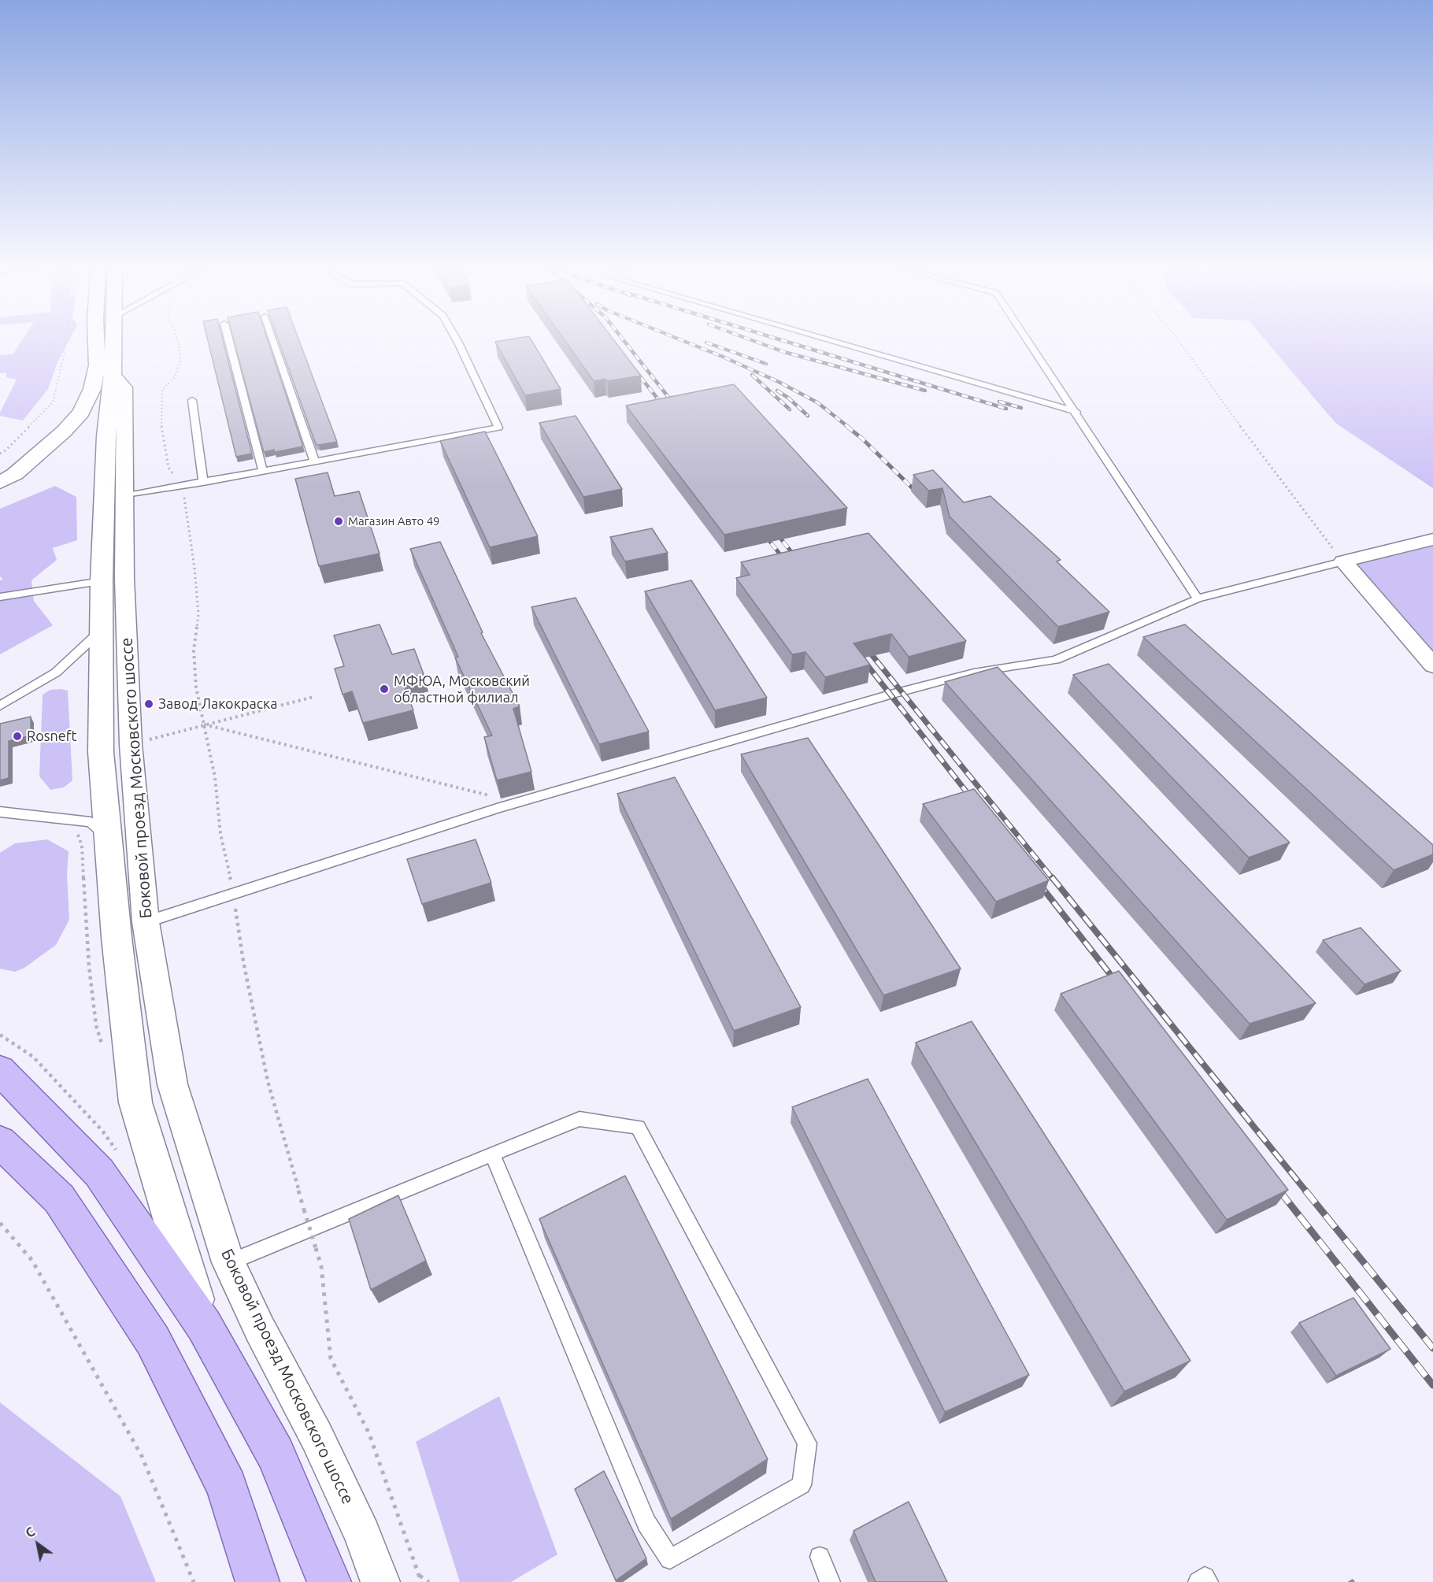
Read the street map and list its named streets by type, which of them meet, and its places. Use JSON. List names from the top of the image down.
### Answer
{
  "streets": {
    "street": ["Боковой проезд Московского шоссе"]
  },
  "places": [
    "Магазин Авто 49",
    "МФЮА, Московский областной филиал",
    "Завод Лакокраска",
    "Rosneft"
  ],
  "north": "top left"
}
